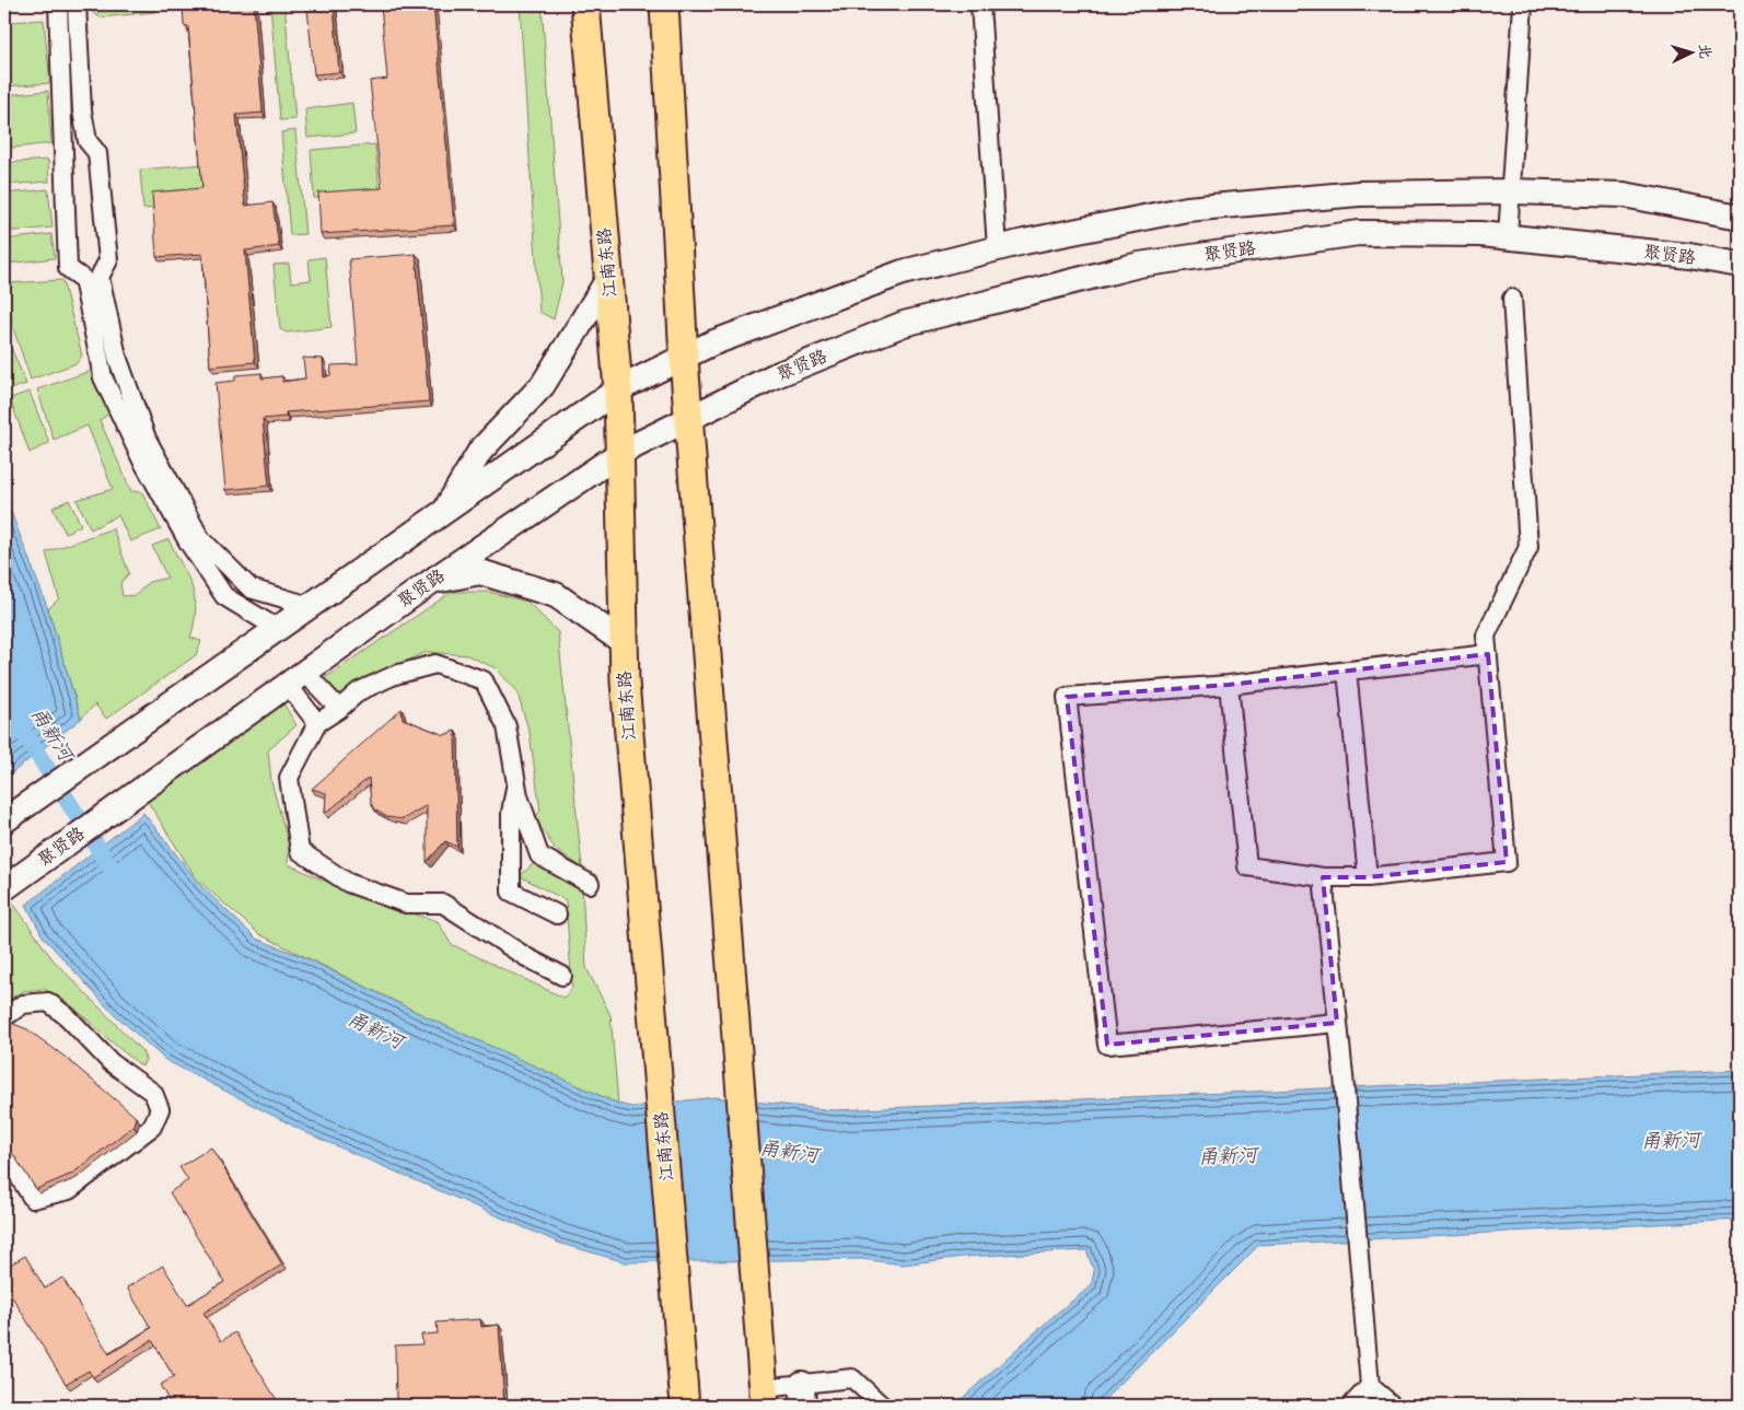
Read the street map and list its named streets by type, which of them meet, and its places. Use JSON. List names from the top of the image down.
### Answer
{
  "streets": {
    "main road": ["聚贤路", "江南东路"]
  },
  "crossings": [
    ["聚贤路", "江南东路"]
  ],
  "water": ["甬新河"],
  "north": "right"
}
